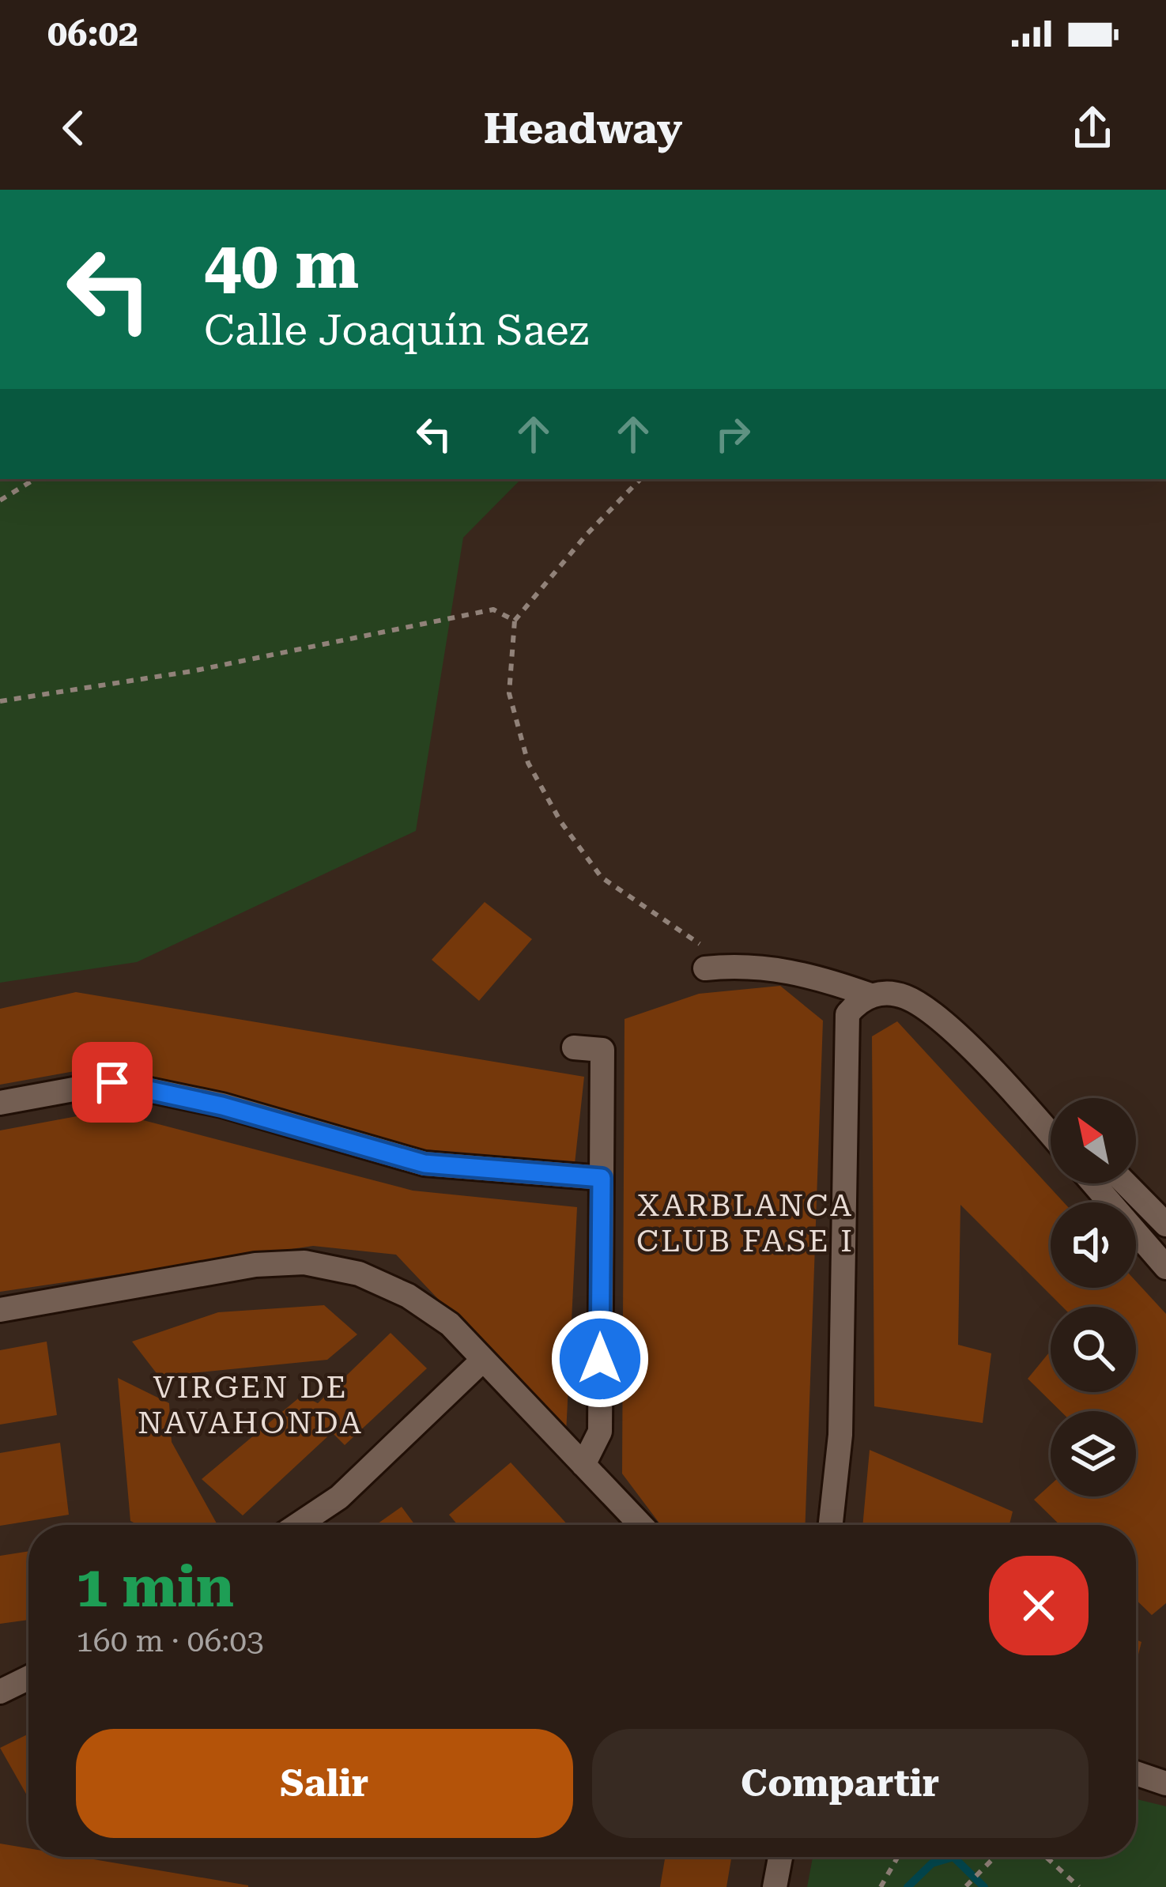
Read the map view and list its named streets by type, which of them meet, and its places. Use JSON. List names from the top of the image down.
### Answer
{
  "districts": ["XARBLANCA CLUB FASE I", "VIRGEN DE NAVAHONDA"],
  "north": "top left",
  "page": {
    "status": "06:02",
    "header": "Headway",
    "turn": ["40 m", "Calle Joaquín Saez"],
    "heading": ["1 min", "160 m · 06:03"],
    "buttons": ["Salir", "Compartir"]
  }
}
